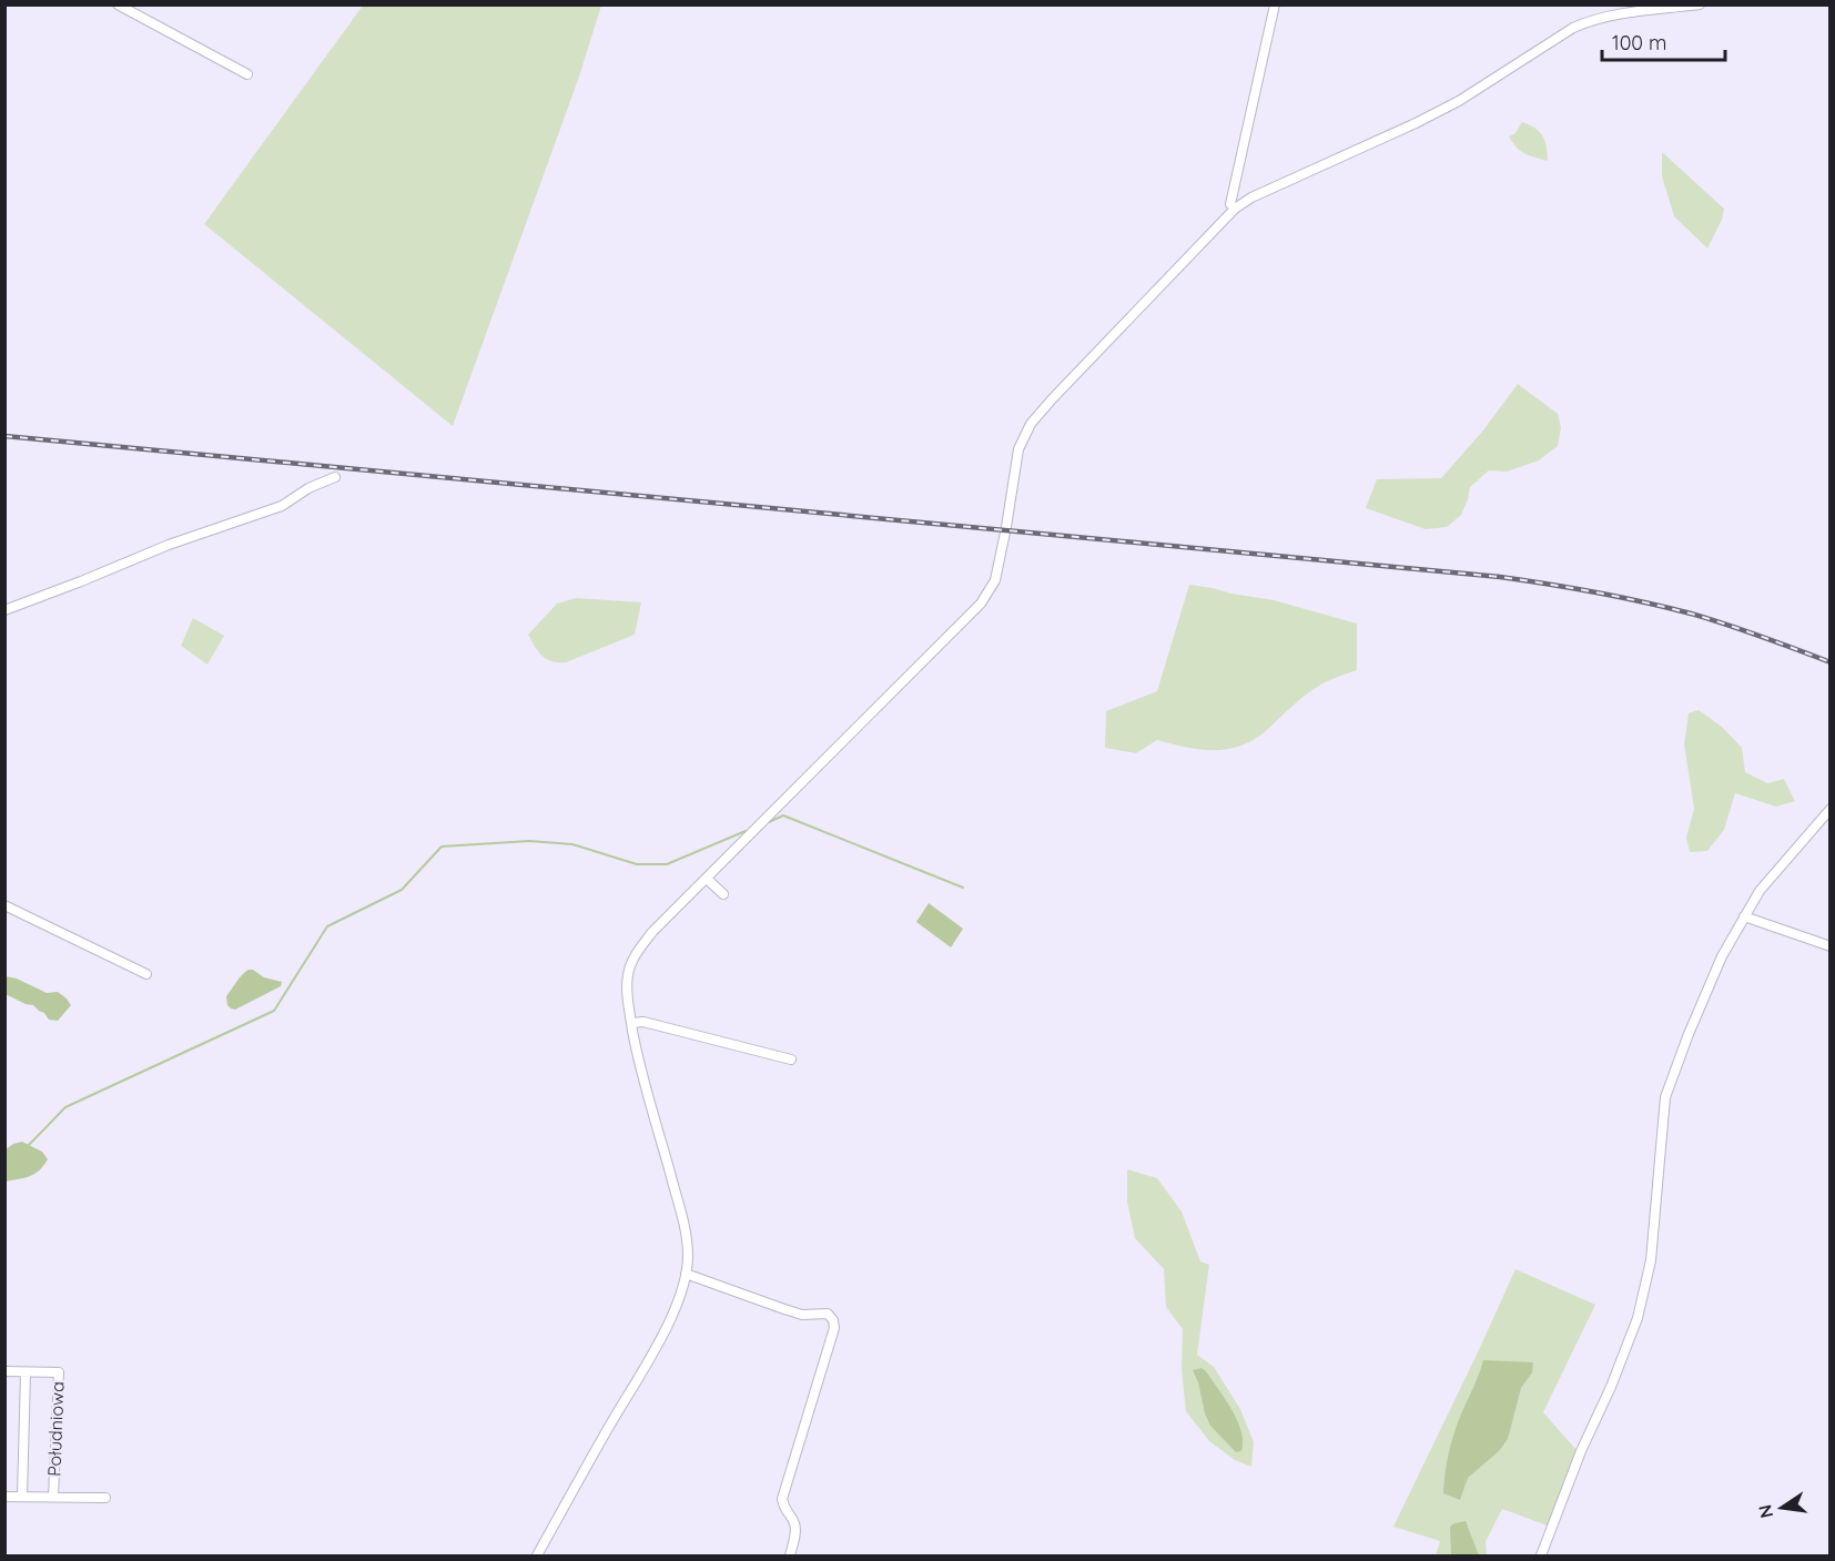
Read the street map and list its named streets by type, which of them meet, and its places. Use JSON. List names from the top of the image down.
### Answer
{
  "streets": {
    "street": ["Południowa"]
  },
  "scale_bar": "100 m",
  "north": "left"
}
